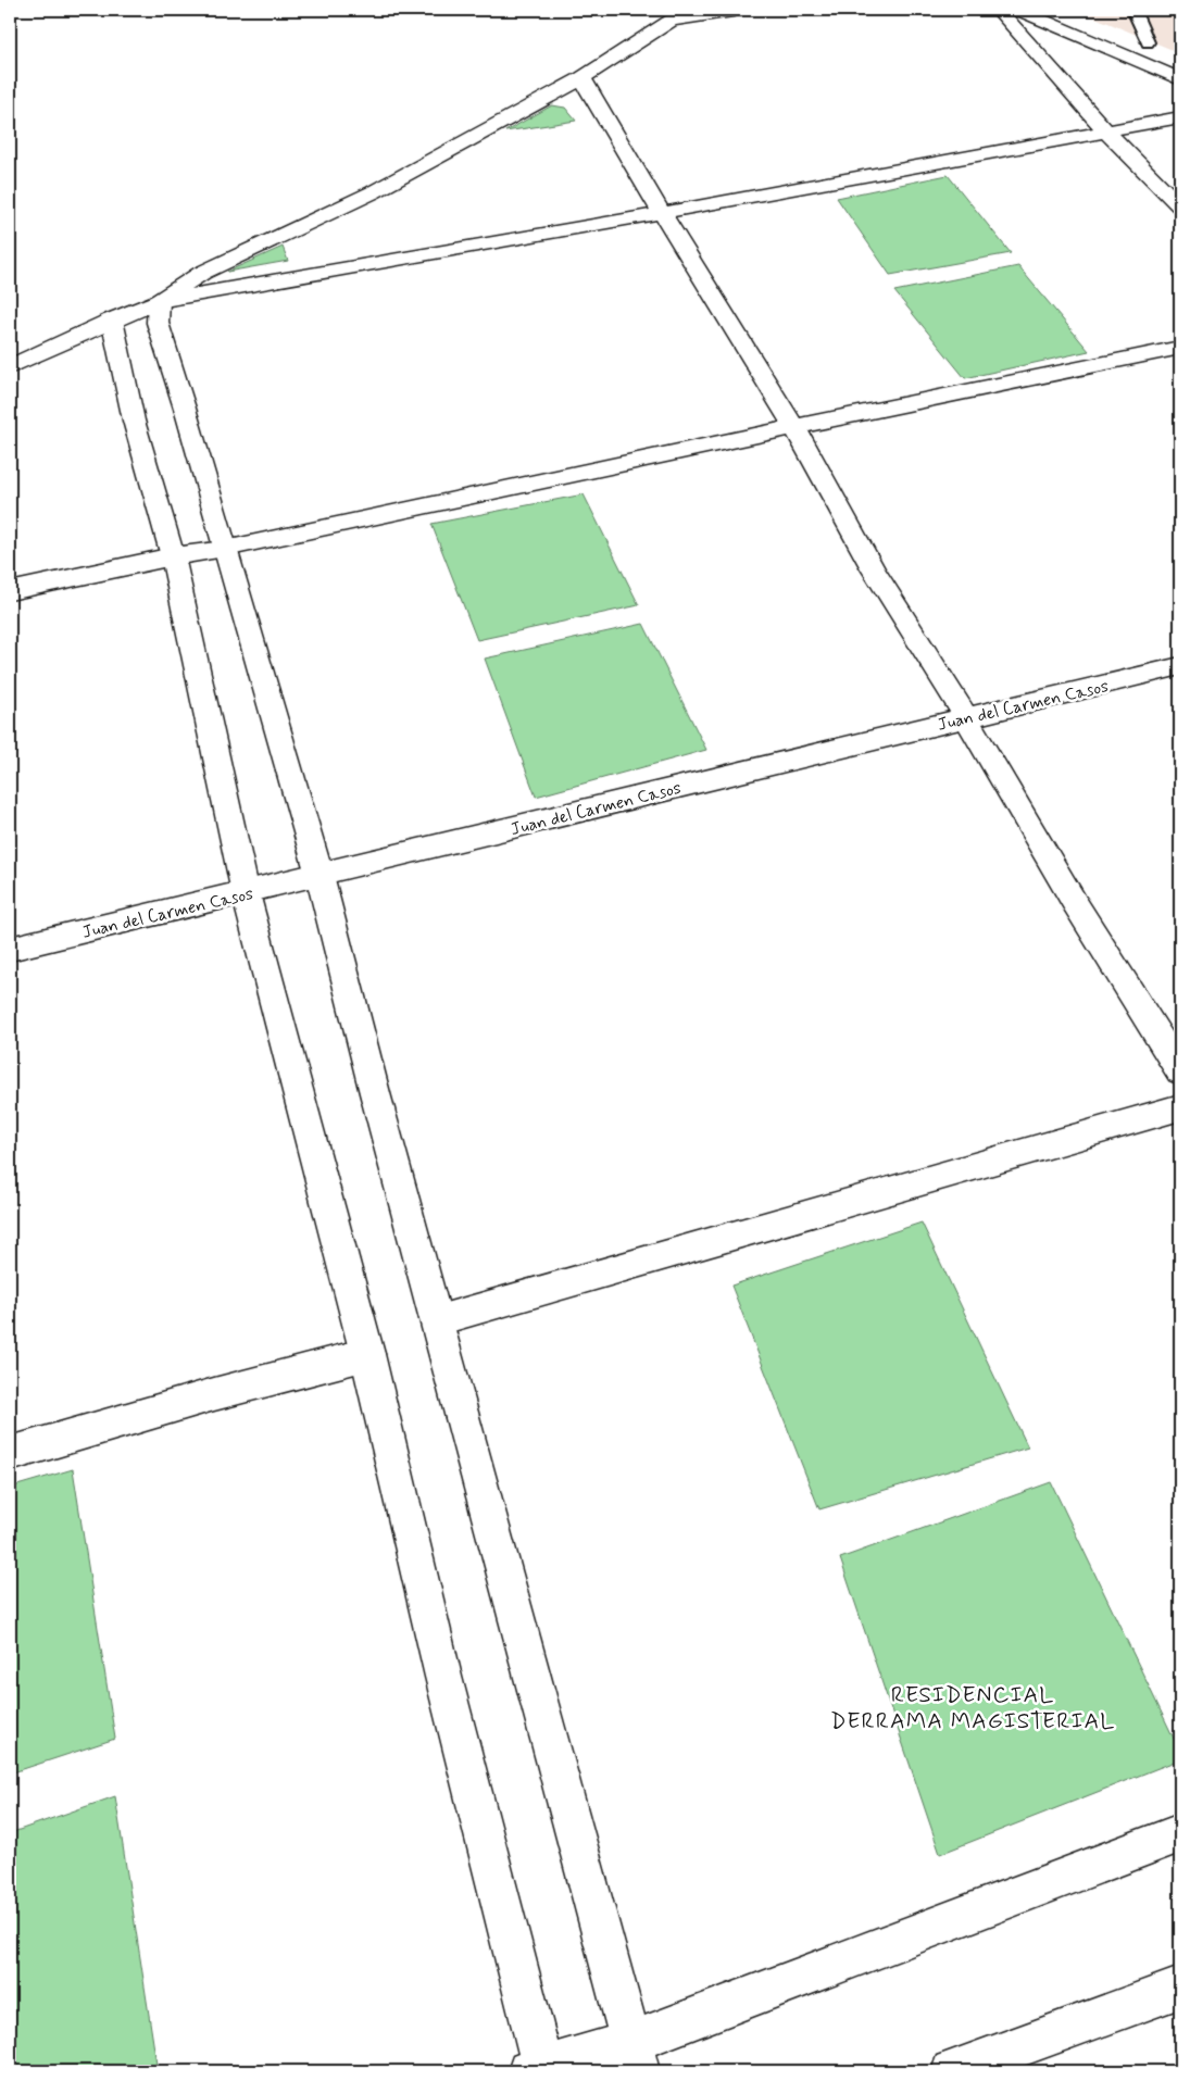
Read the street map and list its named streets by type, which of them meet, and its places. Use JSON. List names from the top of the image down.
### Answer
{
  "streets": {
    "street": ["Juan del Carmen Casos"]
  },
  "districts": ["RESIDENCIAL DERRAMA MAGISTERIAL"]
}
